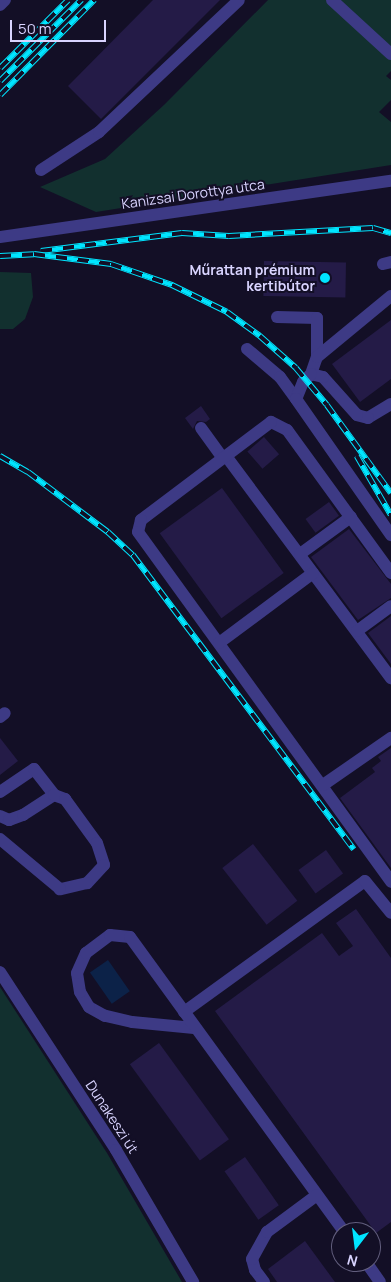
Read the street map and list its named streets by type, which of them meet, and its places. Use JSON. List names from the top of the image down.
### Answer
{
  "streets": {
    "street": ["Kanizsai Dorottya utca", "Dunakeszi út"]
  },
  "places": ["Műrattan prémium kertibútor"],
  "scale_bar": "50 m",
  "north": "bottom"
}
